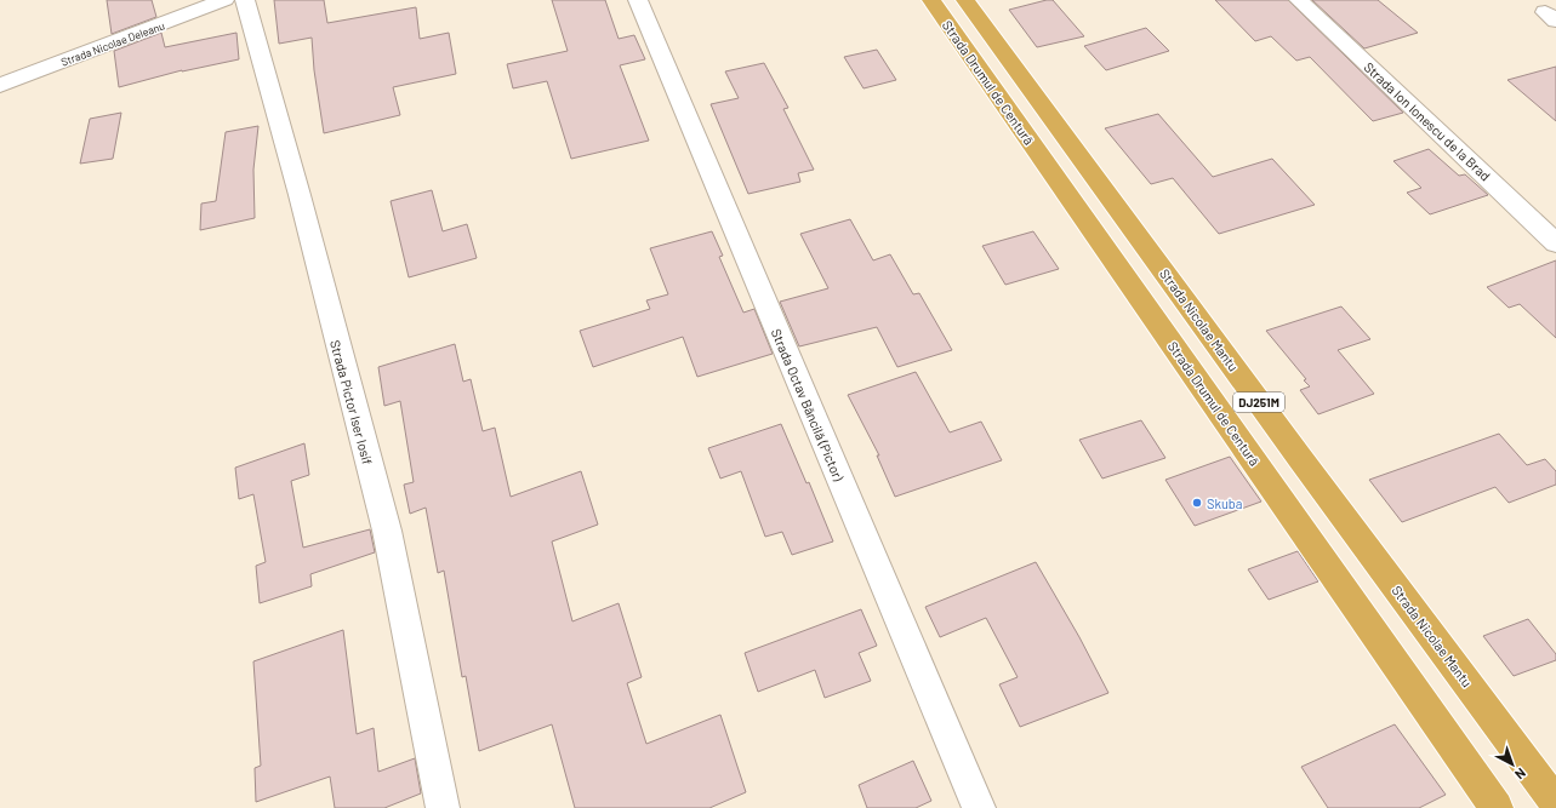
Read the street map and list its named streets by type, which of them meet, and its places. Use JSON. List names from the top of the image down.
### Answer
{
  "streets": {
    "highway": ["Strada Drumul de Centură", "Strada Nicolae Mantu", "DJ251M"],
    "street": [
      "Strada Nicolae Deleanu",
      "Strada Ion Ionescu de la Brad",
      "Strada Pictor Iser Iosif",
      "Strada Octav Băncilă (Pictor)"
    ]
  },
  "places": ["Skuba"],
  "north": "bottom right"
}
